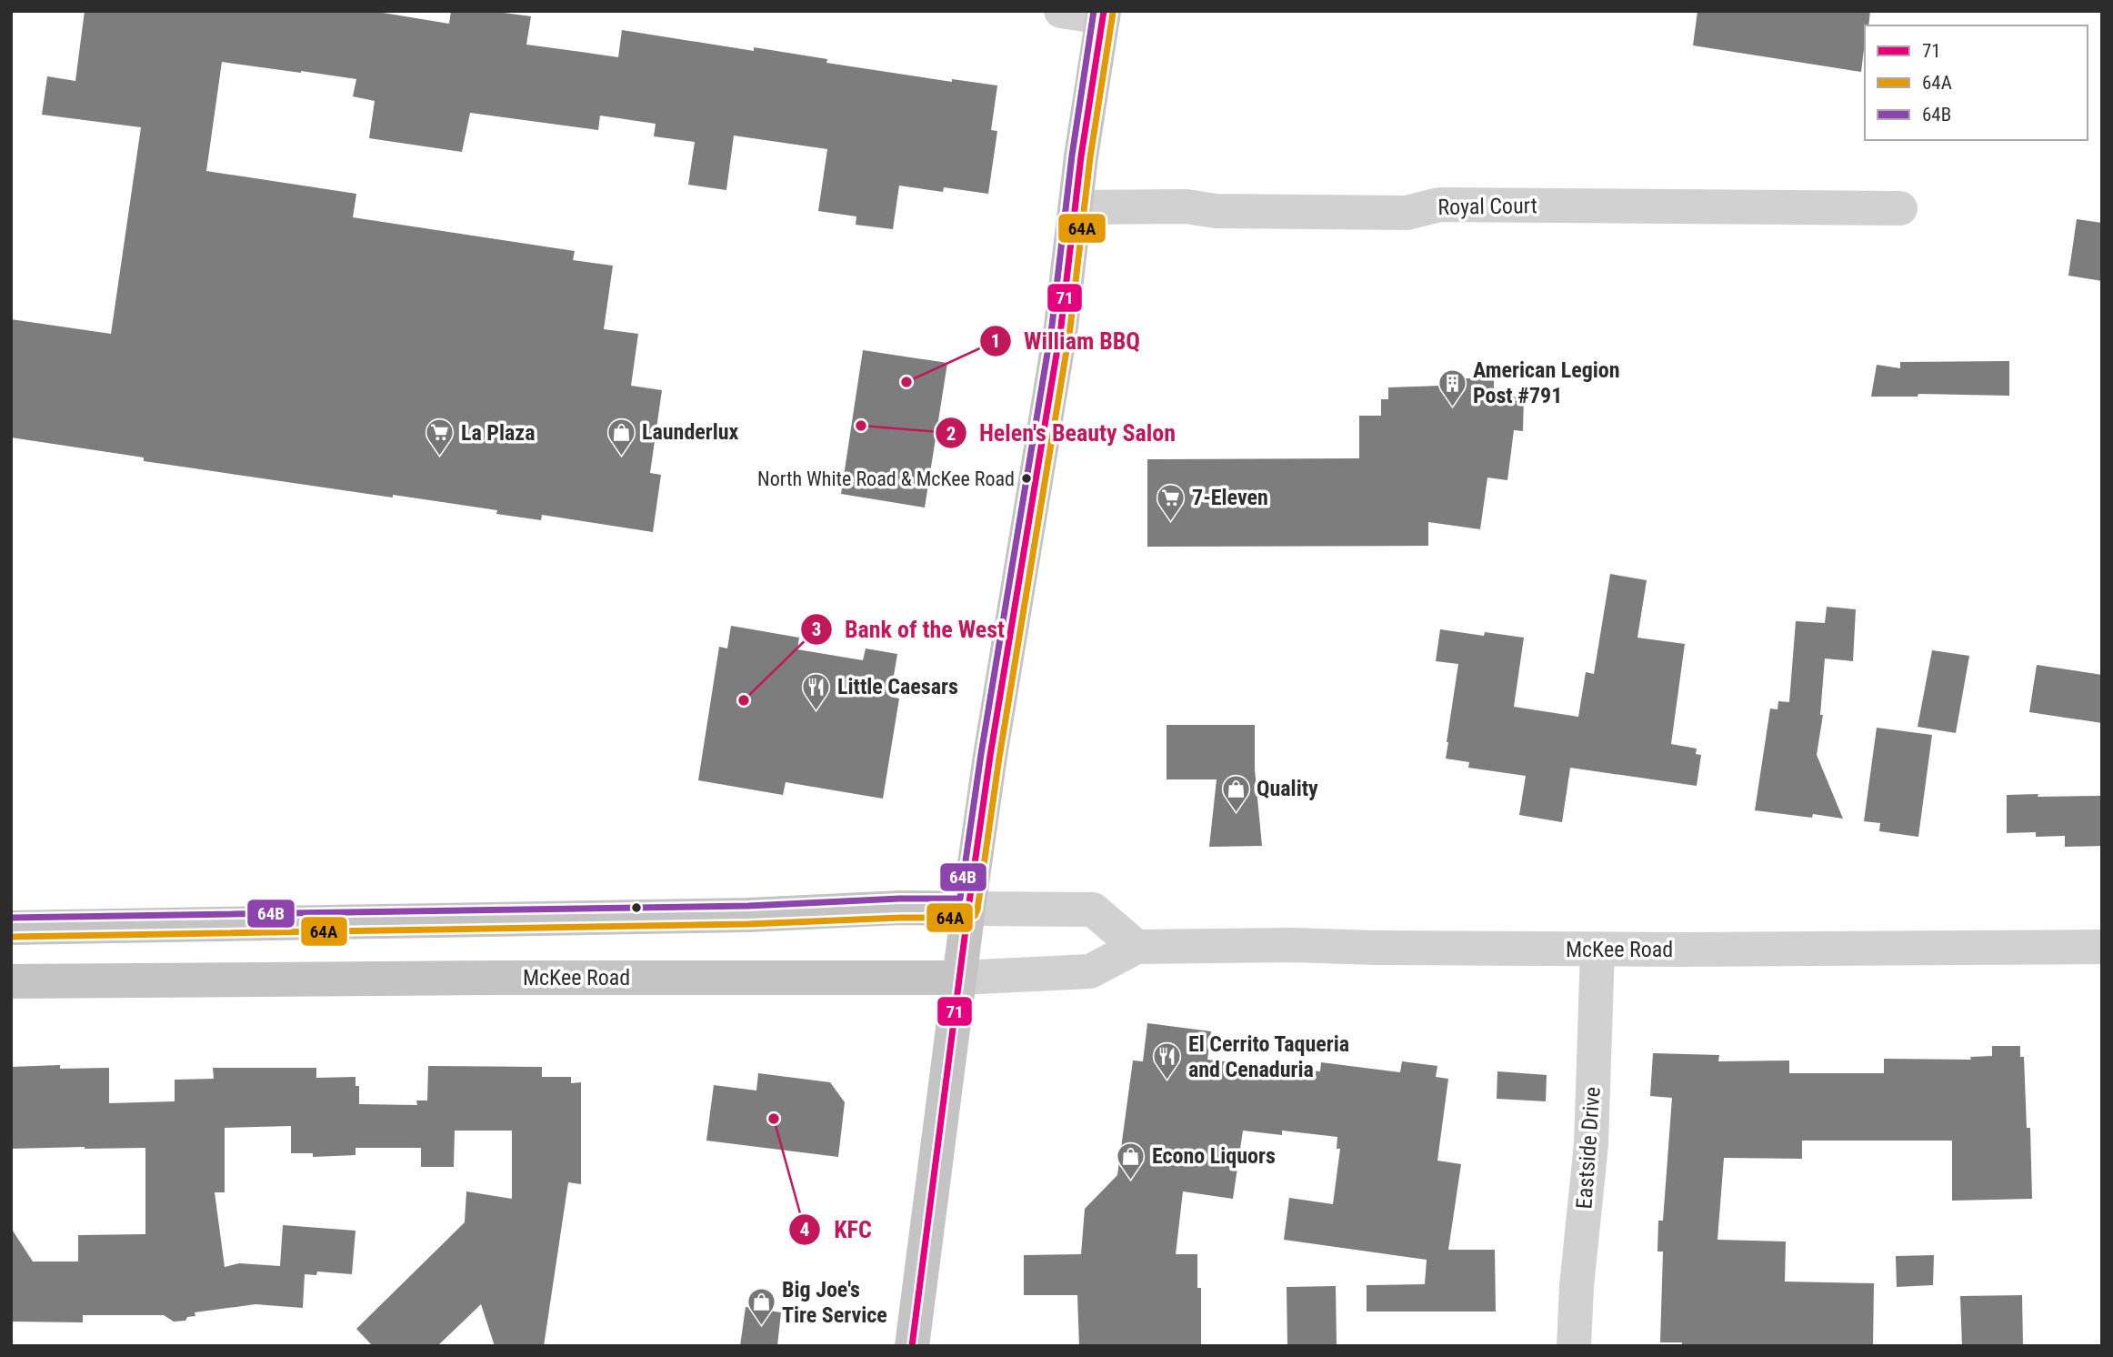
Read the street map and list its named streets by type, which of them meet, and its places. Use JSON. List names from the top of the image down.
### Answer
{
  "streets": {
    "main road": ["McKee Road"],
    "street": ["Royal Court", "Eastside Drive"]
  },
  "crossings": [
    ["McKee Road", "Eastside Drive"]
  ],
  "places": {
    "other": [
      "William BBQ",
      "Helen's Beauty Salon",
      "North White Road & McKee Road",
      "Bank of the West",
      "KFC"
    ],
    "building": ["American Legion Post #791"],
    "shop": [
      "Launderlux",
      "Quality",
      "Econo Liquors",
      "Big Joe's Tire Service"
    ],
    "supermarket": ["La Plaza", "7-Eleven"],
    "restaurant": ["Little Caesars", "El Cerrito Taqueria and Cenaduria"]
  },
  "lines": ["transit line 71", "transit line 64B", "transit line 64A"],
  "legend": ["71", "64A", "64B"]
}
